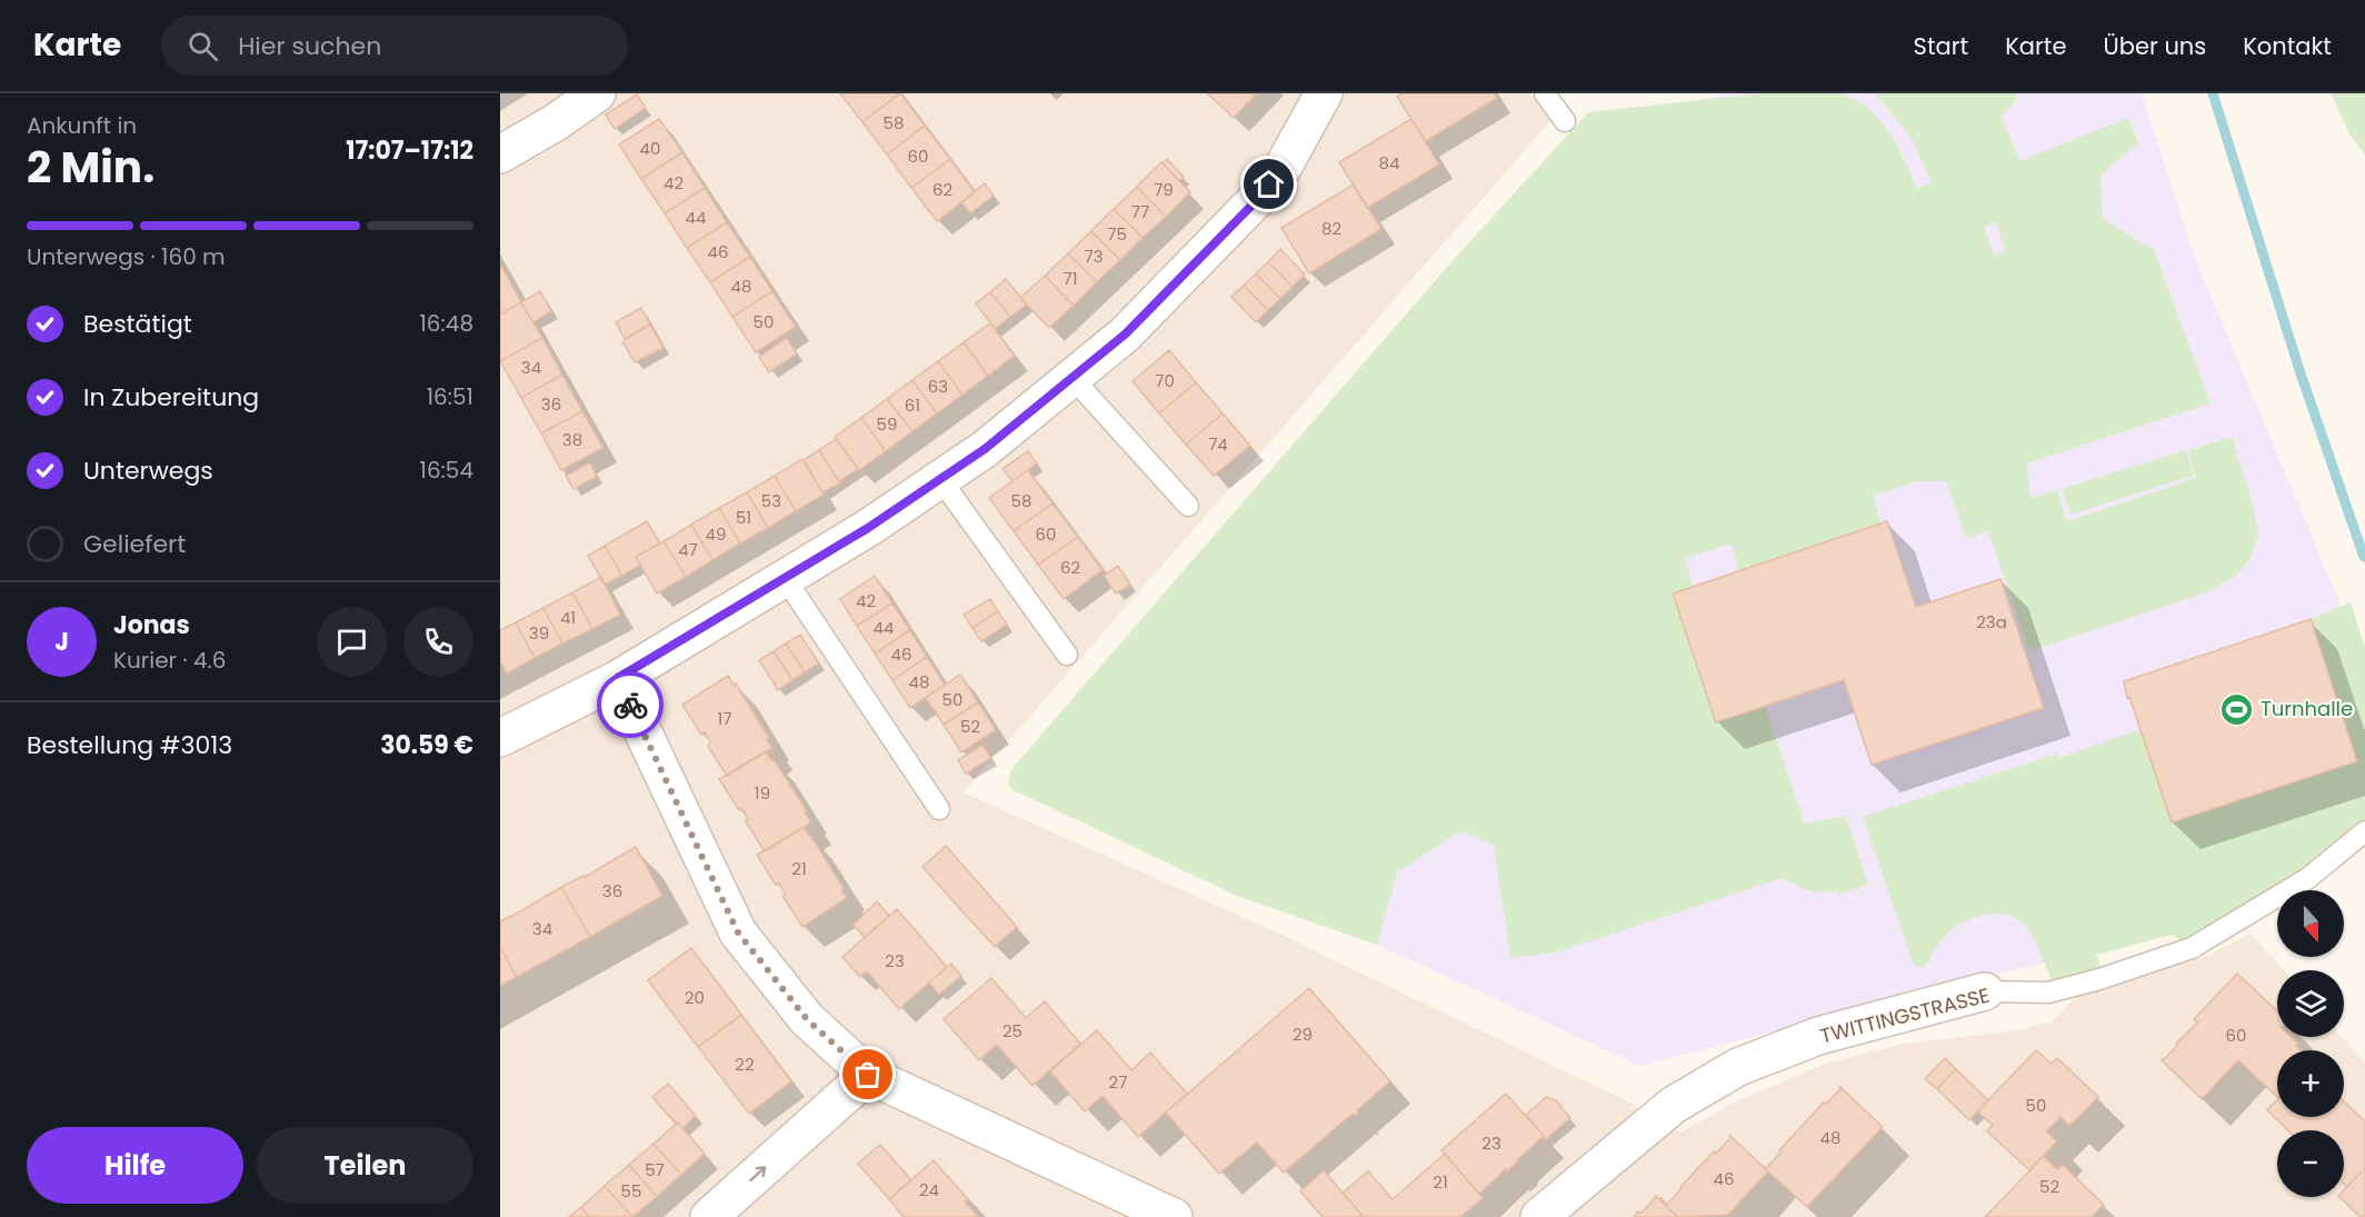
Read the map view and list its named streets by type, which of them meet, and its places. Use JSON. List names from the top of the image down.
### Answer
{
  "streets": {
    "street": ["TWITTINGSTRASSE"]
  },
  "places": {
    "sports": ["Turnhalle"]
  },
  "house_numbers": [
    "58",
    "40",
    "60",
    "84",
    "42",
    "62",
    "79",
    "77",
    "44",
    "82",
    "75",
    "46",
    "73",
    "71",
    "48",
    "50",
    "34",
    "70",
    "63",
    "36",
    "61",
    "59",
    "38",
    "74",
    "53",
    "58",
    "51",
    "49",
    "60",
    "47",
    "62",
    "42",
    "41",
    "23a",
    "44",
    "39",
    "46",
    "48",
    "50",
    "17",
    "52",
    "19",
    "21",
    "36",
    "34",
    "23",
    "20",
    "25",
    "29",
    "60",
    "22",
    "27",
    "50",
    "48",
    "23",
    "57",
    "46",
    "21",
    "52",
    "24",
    "55"
  ],
  "north": "bottom",
  "page": {
    "header": "Karte",
    "search": "Hier suchen",
    "nav": [
      "Start",
      "Karte",
      "Über uns",
      "Kontakt"
    ],
    "heading": ["2 Min.", "Ankunft in", "17:07–17:12"],
    "panel": [
      "Jonas",
      "Kurier · 4.6",
      "Bestellung #3013",
      "30.59 €"
    ],
    "bar": "Unterwegs · 160 m",
    "list": [
      ["Bestätigt", "16:48"],
      ["In Zubereitung", "16:51"],
      ["Unterwegs", "16:54"],
      "Geliefert"
    ],
    "round": "J",
    "map_buttons": ["+", "−"],
    "buttons": ["Hilfe", "Teilen"]
  }
}
